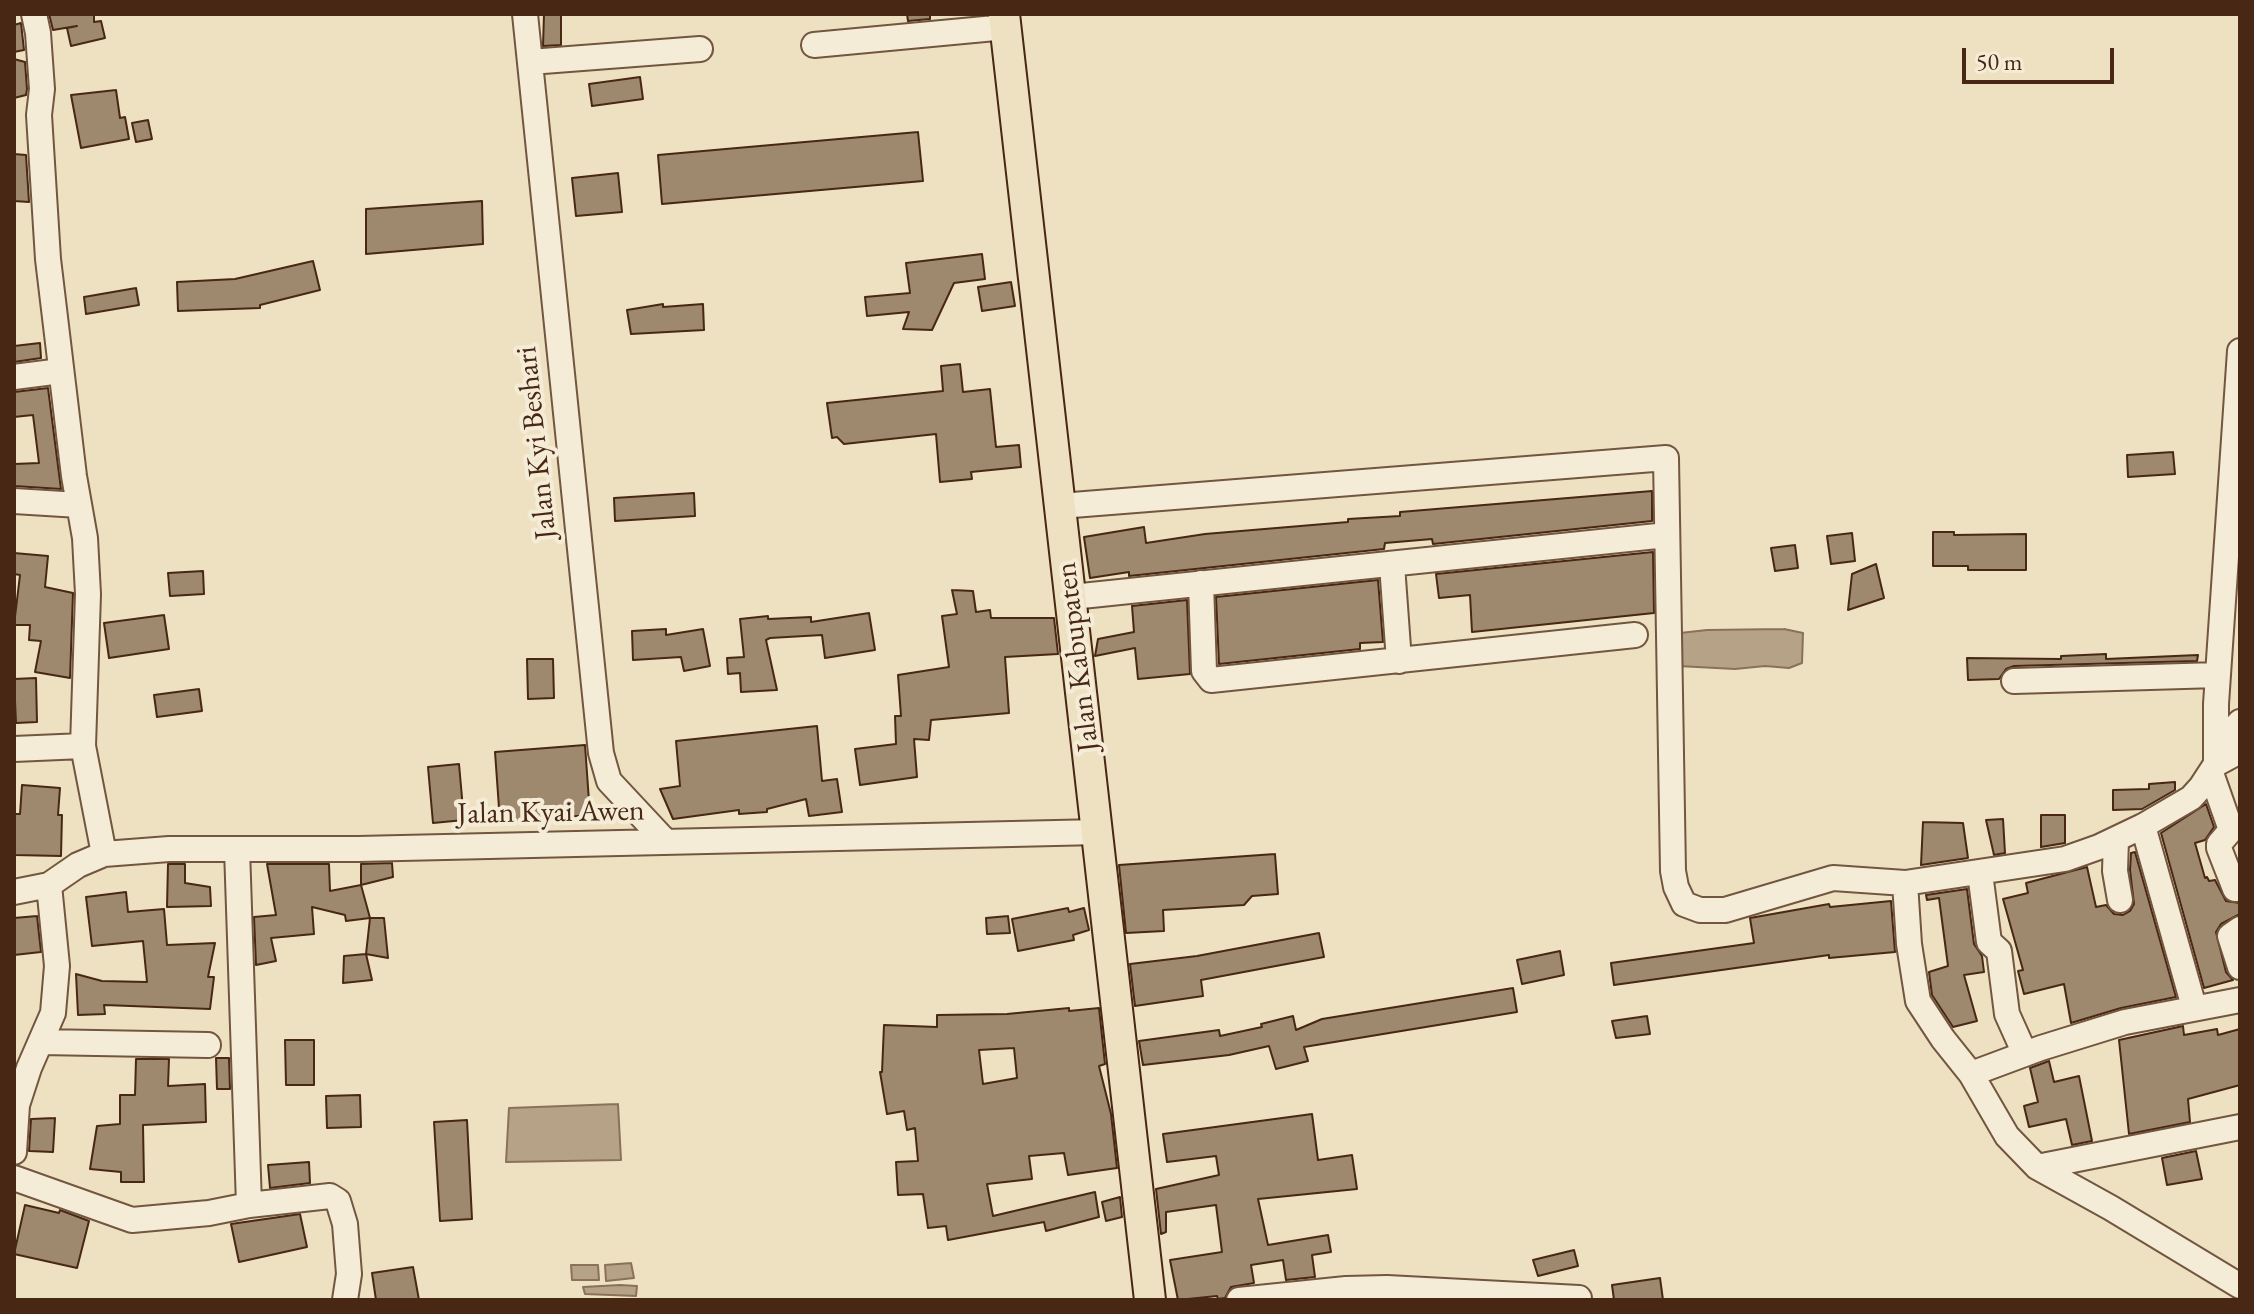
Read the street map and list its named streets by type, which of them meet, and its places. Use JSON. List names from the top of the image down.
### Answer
{
  "streets": {
    "main road": ["Jalan Kabupaten"],
    "street": ["Jalan Kyi Beshari", "Jalan Kyai Awen"]
  },
  "crossings": [
    ["Jalan Kyi Beshari", "Jalan Kyai Awen"],
    ["Jalan Kabupaten", "Jalan Kyai Awen"]
  ],
  "scale_bar": "50 m"
}
